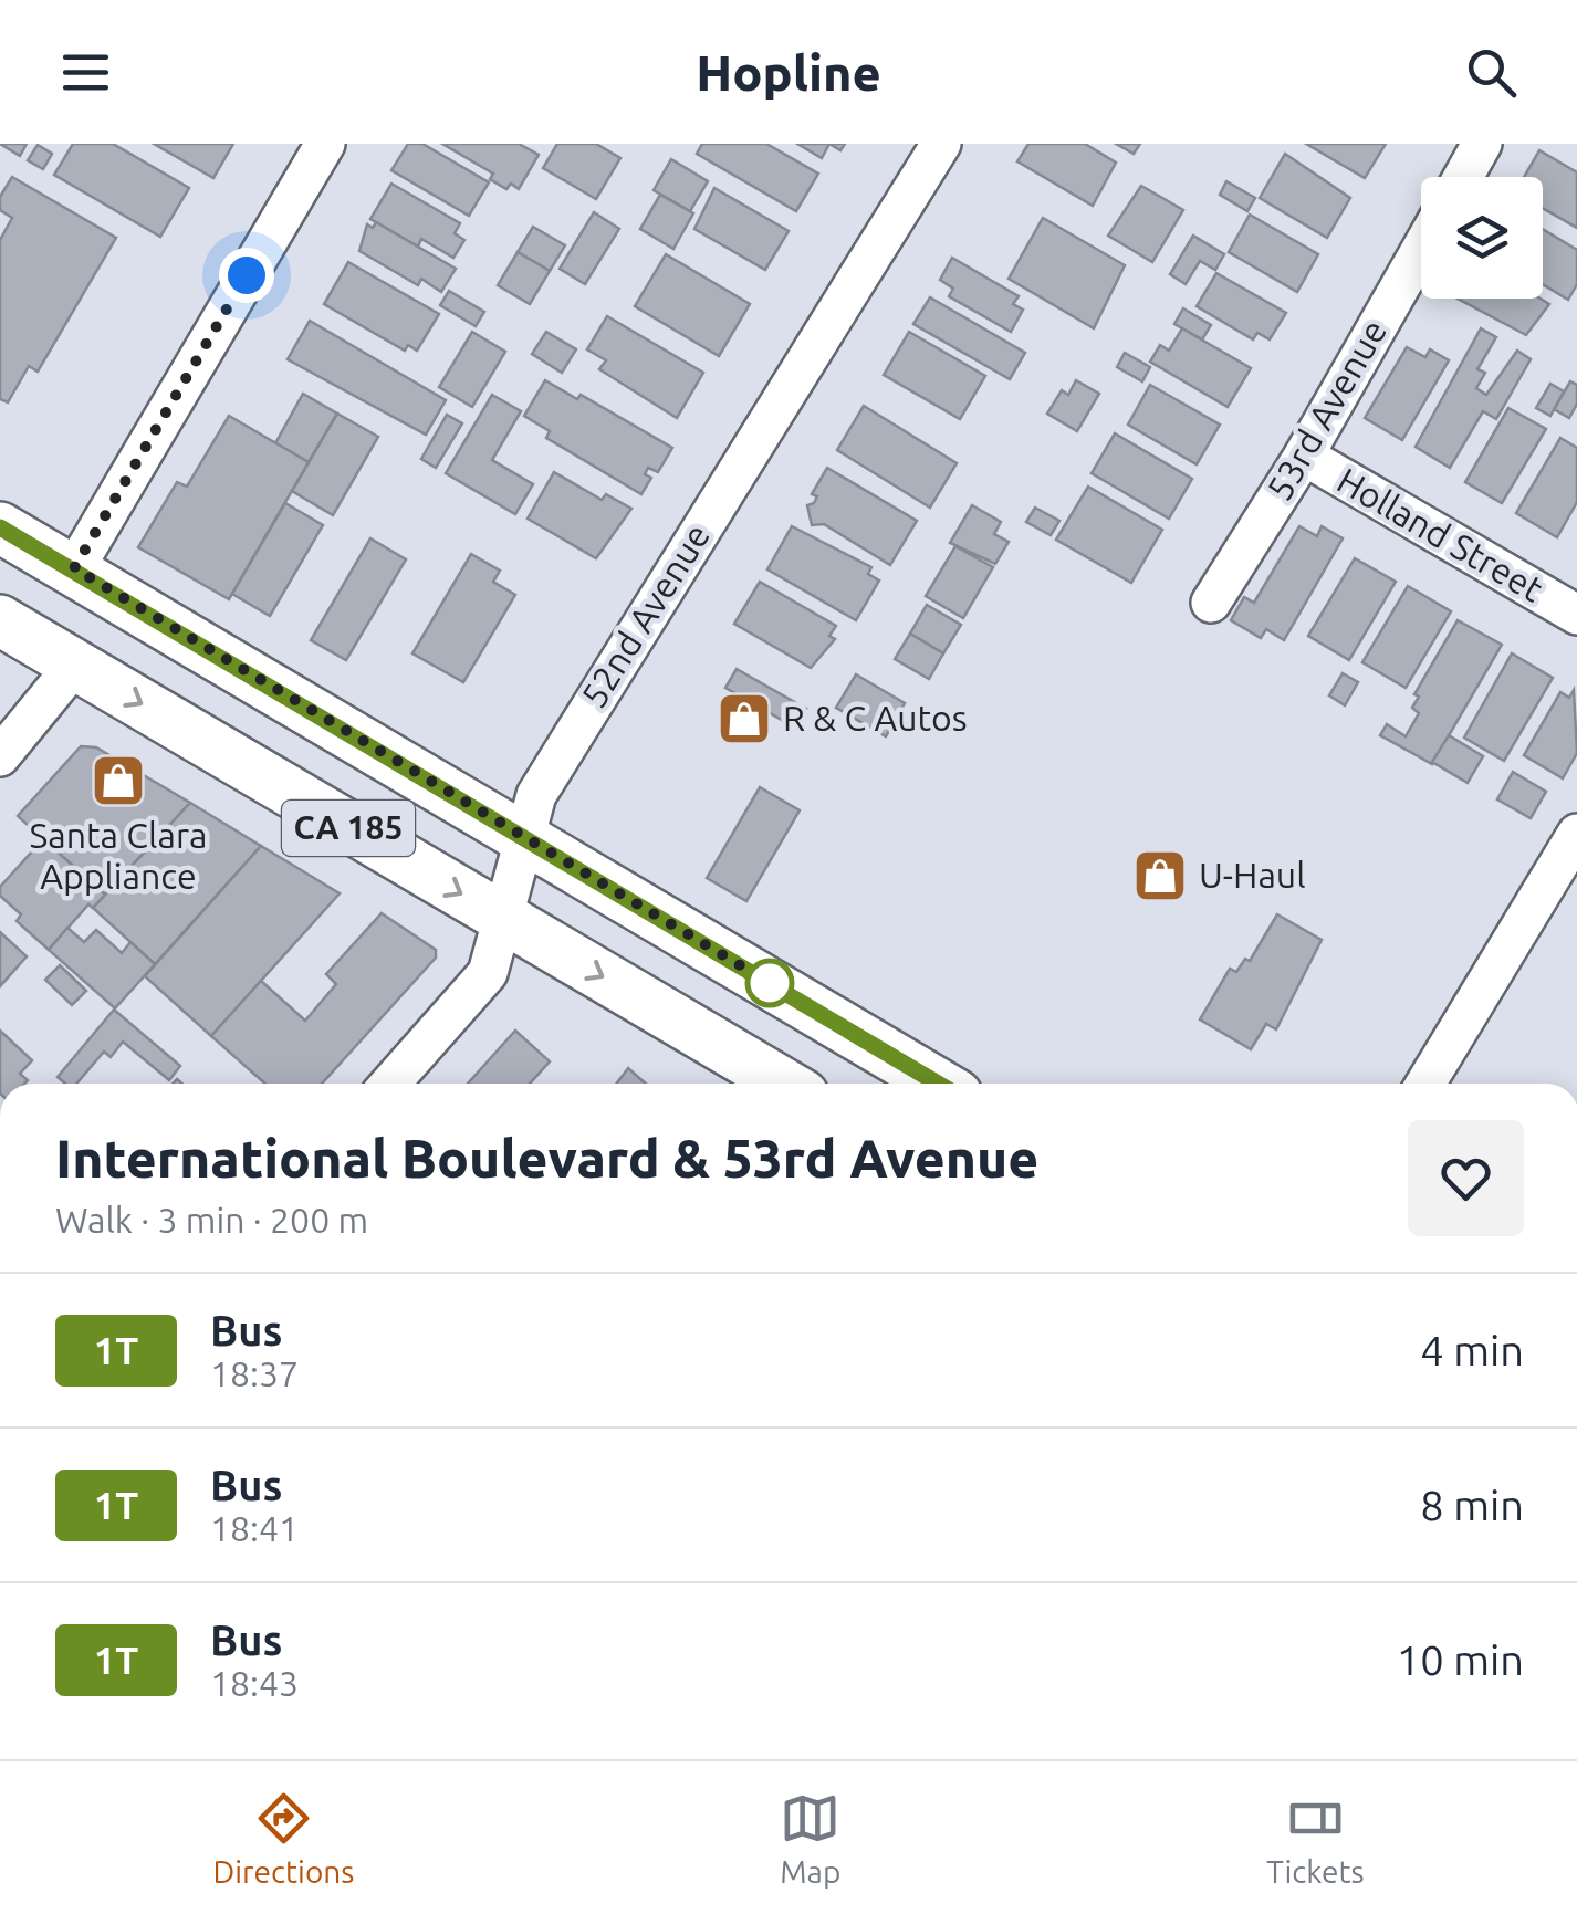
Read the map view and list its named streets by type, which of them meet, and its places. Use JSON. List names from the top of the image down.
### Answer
{
  "streets": {
    "main road": ["CA 185"],
    "street": ["53rd Avenue", "Holland Street", "52nd Avenue"]
  },
  "crossings": [
    ["53rd Avenue", "Holland Street"],
    ["52nd Avenue", "CA 185"]
  ],
  "places": {
    "shop": ["R & C Autos", "Santa Clara Appliance", "U-Haul"]
  },
  "lines": ["bus line 1T"],
  "page": {
    "header": "Hopline",
    "heading": ["International Boulevard & 53rd Avenue", "Walk · 3 min · 200 m"],
    "list": [
      {
        "mark": "1T",
        "name": "Bus",
        "note": "18:37",
        "value": "4 min"
      },
      {
        "mark": "1T",
        "name": "Bus",
        "note": "18:41",
        "value": "8 min"
      },
      {
        "mark": "1T",
        "name": "Bus",
        "note": "18:43",
        "value": "10 min"
      }
    ],
    "tabs": ["Directions", "Map", "Tickets"]
  }
}
